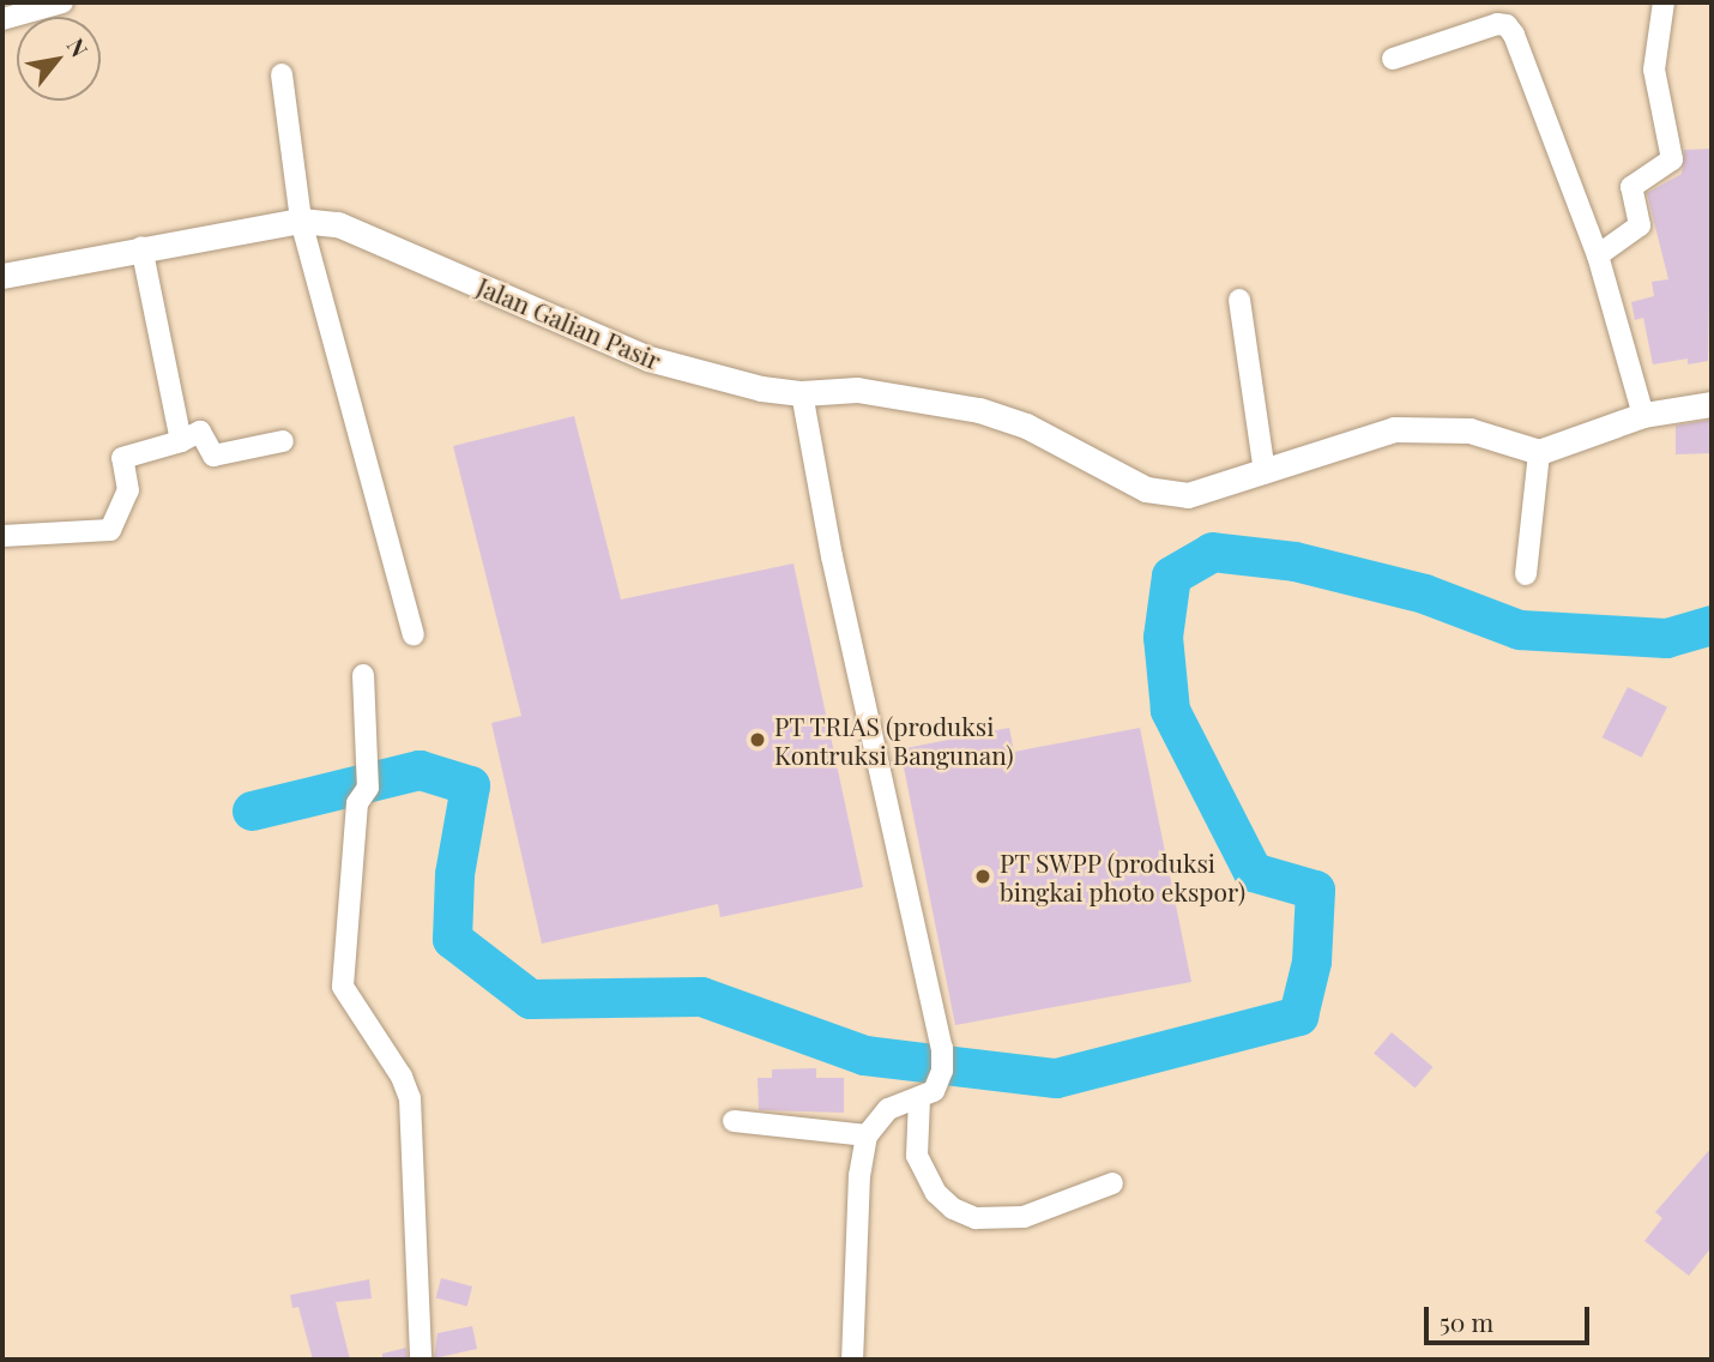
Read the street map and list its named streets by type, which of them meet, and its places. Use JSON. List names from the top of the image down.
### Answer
{
  "streets": {
    "street": ["Jalan Galian Pasir"]
  },
  "places": ["PT TRIAS (produksi Kontruksi Bangunan)", "PT SWPP (produksi bingkai photo ekspor)"],
  "scale_bar": "50 m",
  "north": "top right"
}
